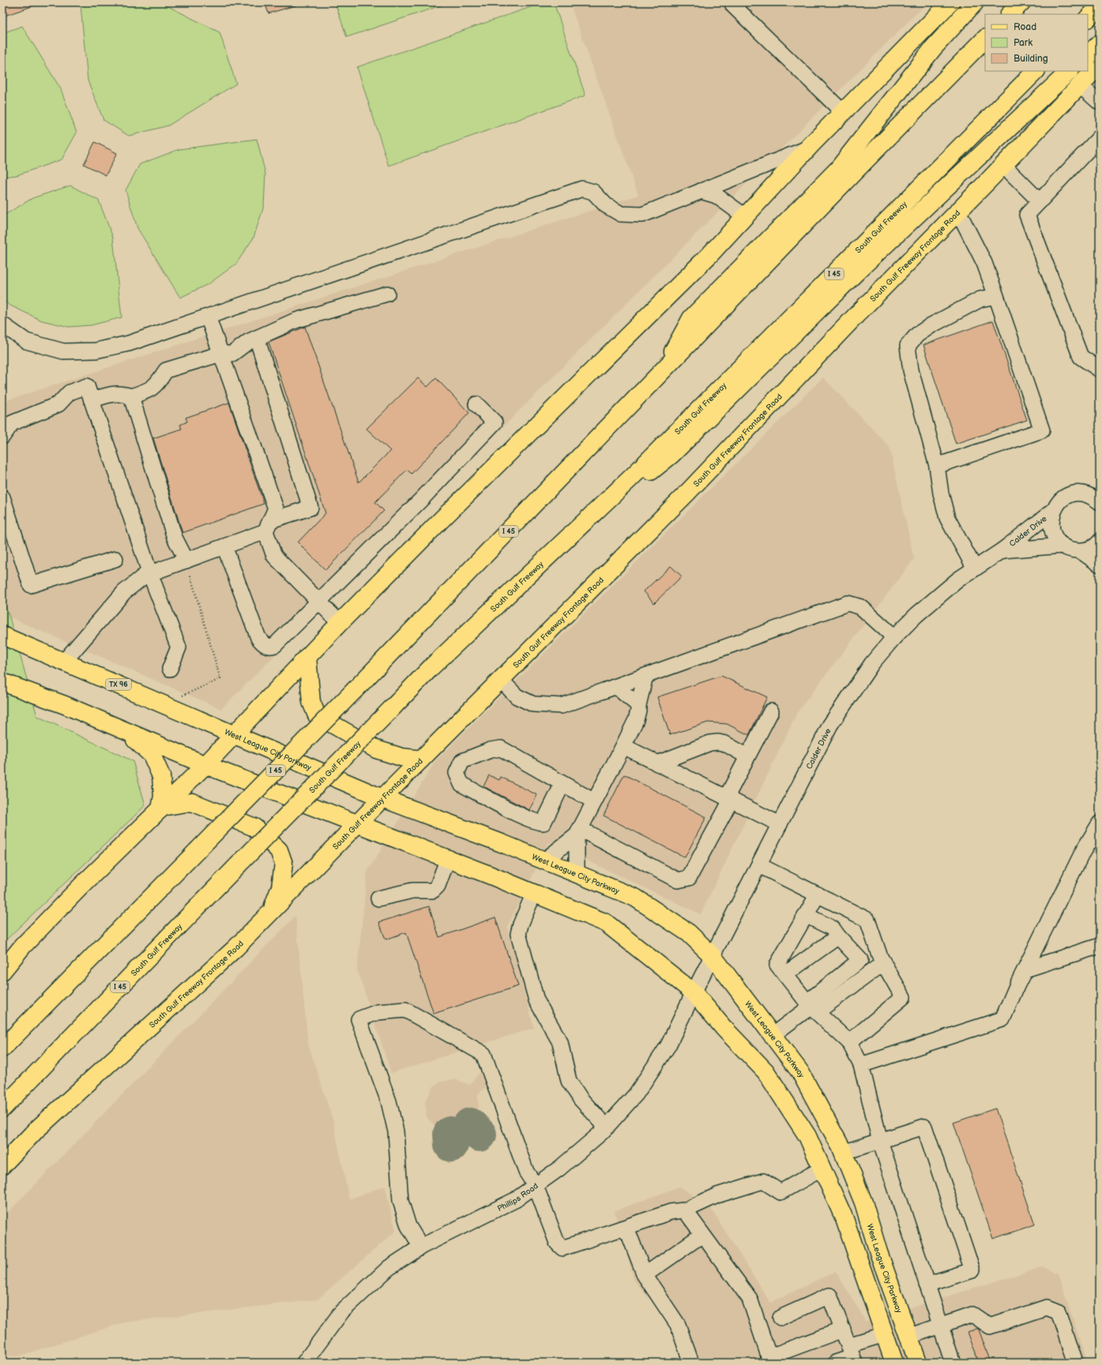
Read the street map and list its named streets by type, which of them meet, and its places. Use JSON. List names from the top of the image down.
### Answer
{
  "streets": {
    "main road": [
      "South Gulf Freeway",
      "South Gulf Freeway Frontage Road",
      "I 45",
      "TX 96",
      "West League City Parkway"
    ],
    "street": ["Calder Drive", "Phillips Road"]
  },
  "crossings": [
    ["South Gulf Freeway Frontage Road", "West League City Parkway"],
    ["Calder Drive", "West League City Parkway"],
    ["Calder Drive", "Phillips Road"]
  ],
  "legend": ["Road", "Park", "Building"]
}
